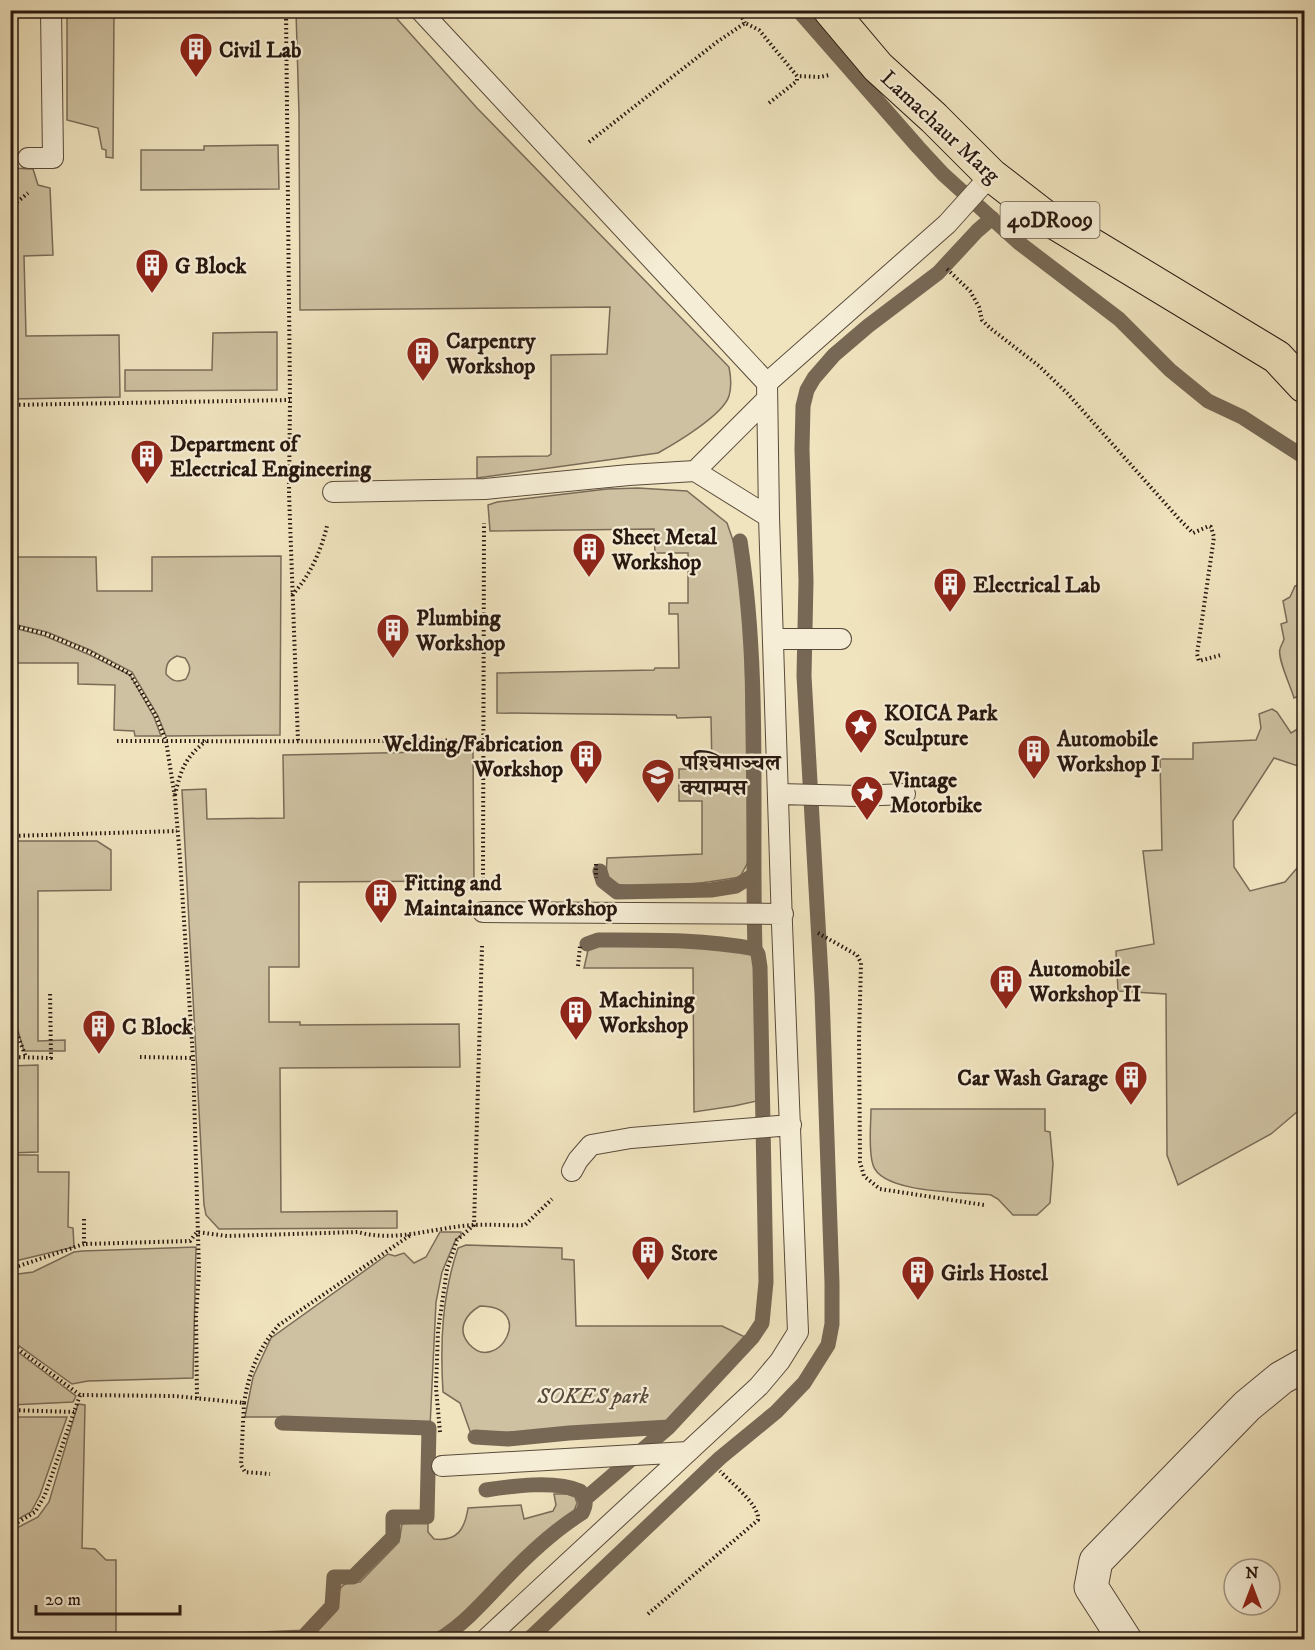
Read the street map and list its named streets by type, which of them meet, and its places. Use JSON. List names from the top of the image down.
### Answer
{
  "streets": {
    "main road": ["Lamachaur Marg", "40DR009"]
  },
  "parks": ["SOKES park"],
  "places": {
    "building": [
      "Civil Lab",
      "G Block",
      "Carpentry Workshop",
      "Department of Electrical Engineering",
      "Sheet Metal Workshop",
      "Electrical Lab",
      "Plumbing Workshop",
      "Automobile Workshop I",
      "Welding/Fabrication Workshop",
      "Fitting and Maintainance Workshop",
      "Automobile Workshop II",
      "Machining Workshop",
      "C Block",
      "Car Wash Garage",
      "Store",
      "Girls Hostel"
    ],
    "place": ["KOICA Park Sculpture", "Vintage Motorbike"],
    "school or university": ["पश्‍चिमाञ्‍चल क्याम्पस"]
  },
  "scale_bar": "20 m",
  "north": "top"
}
